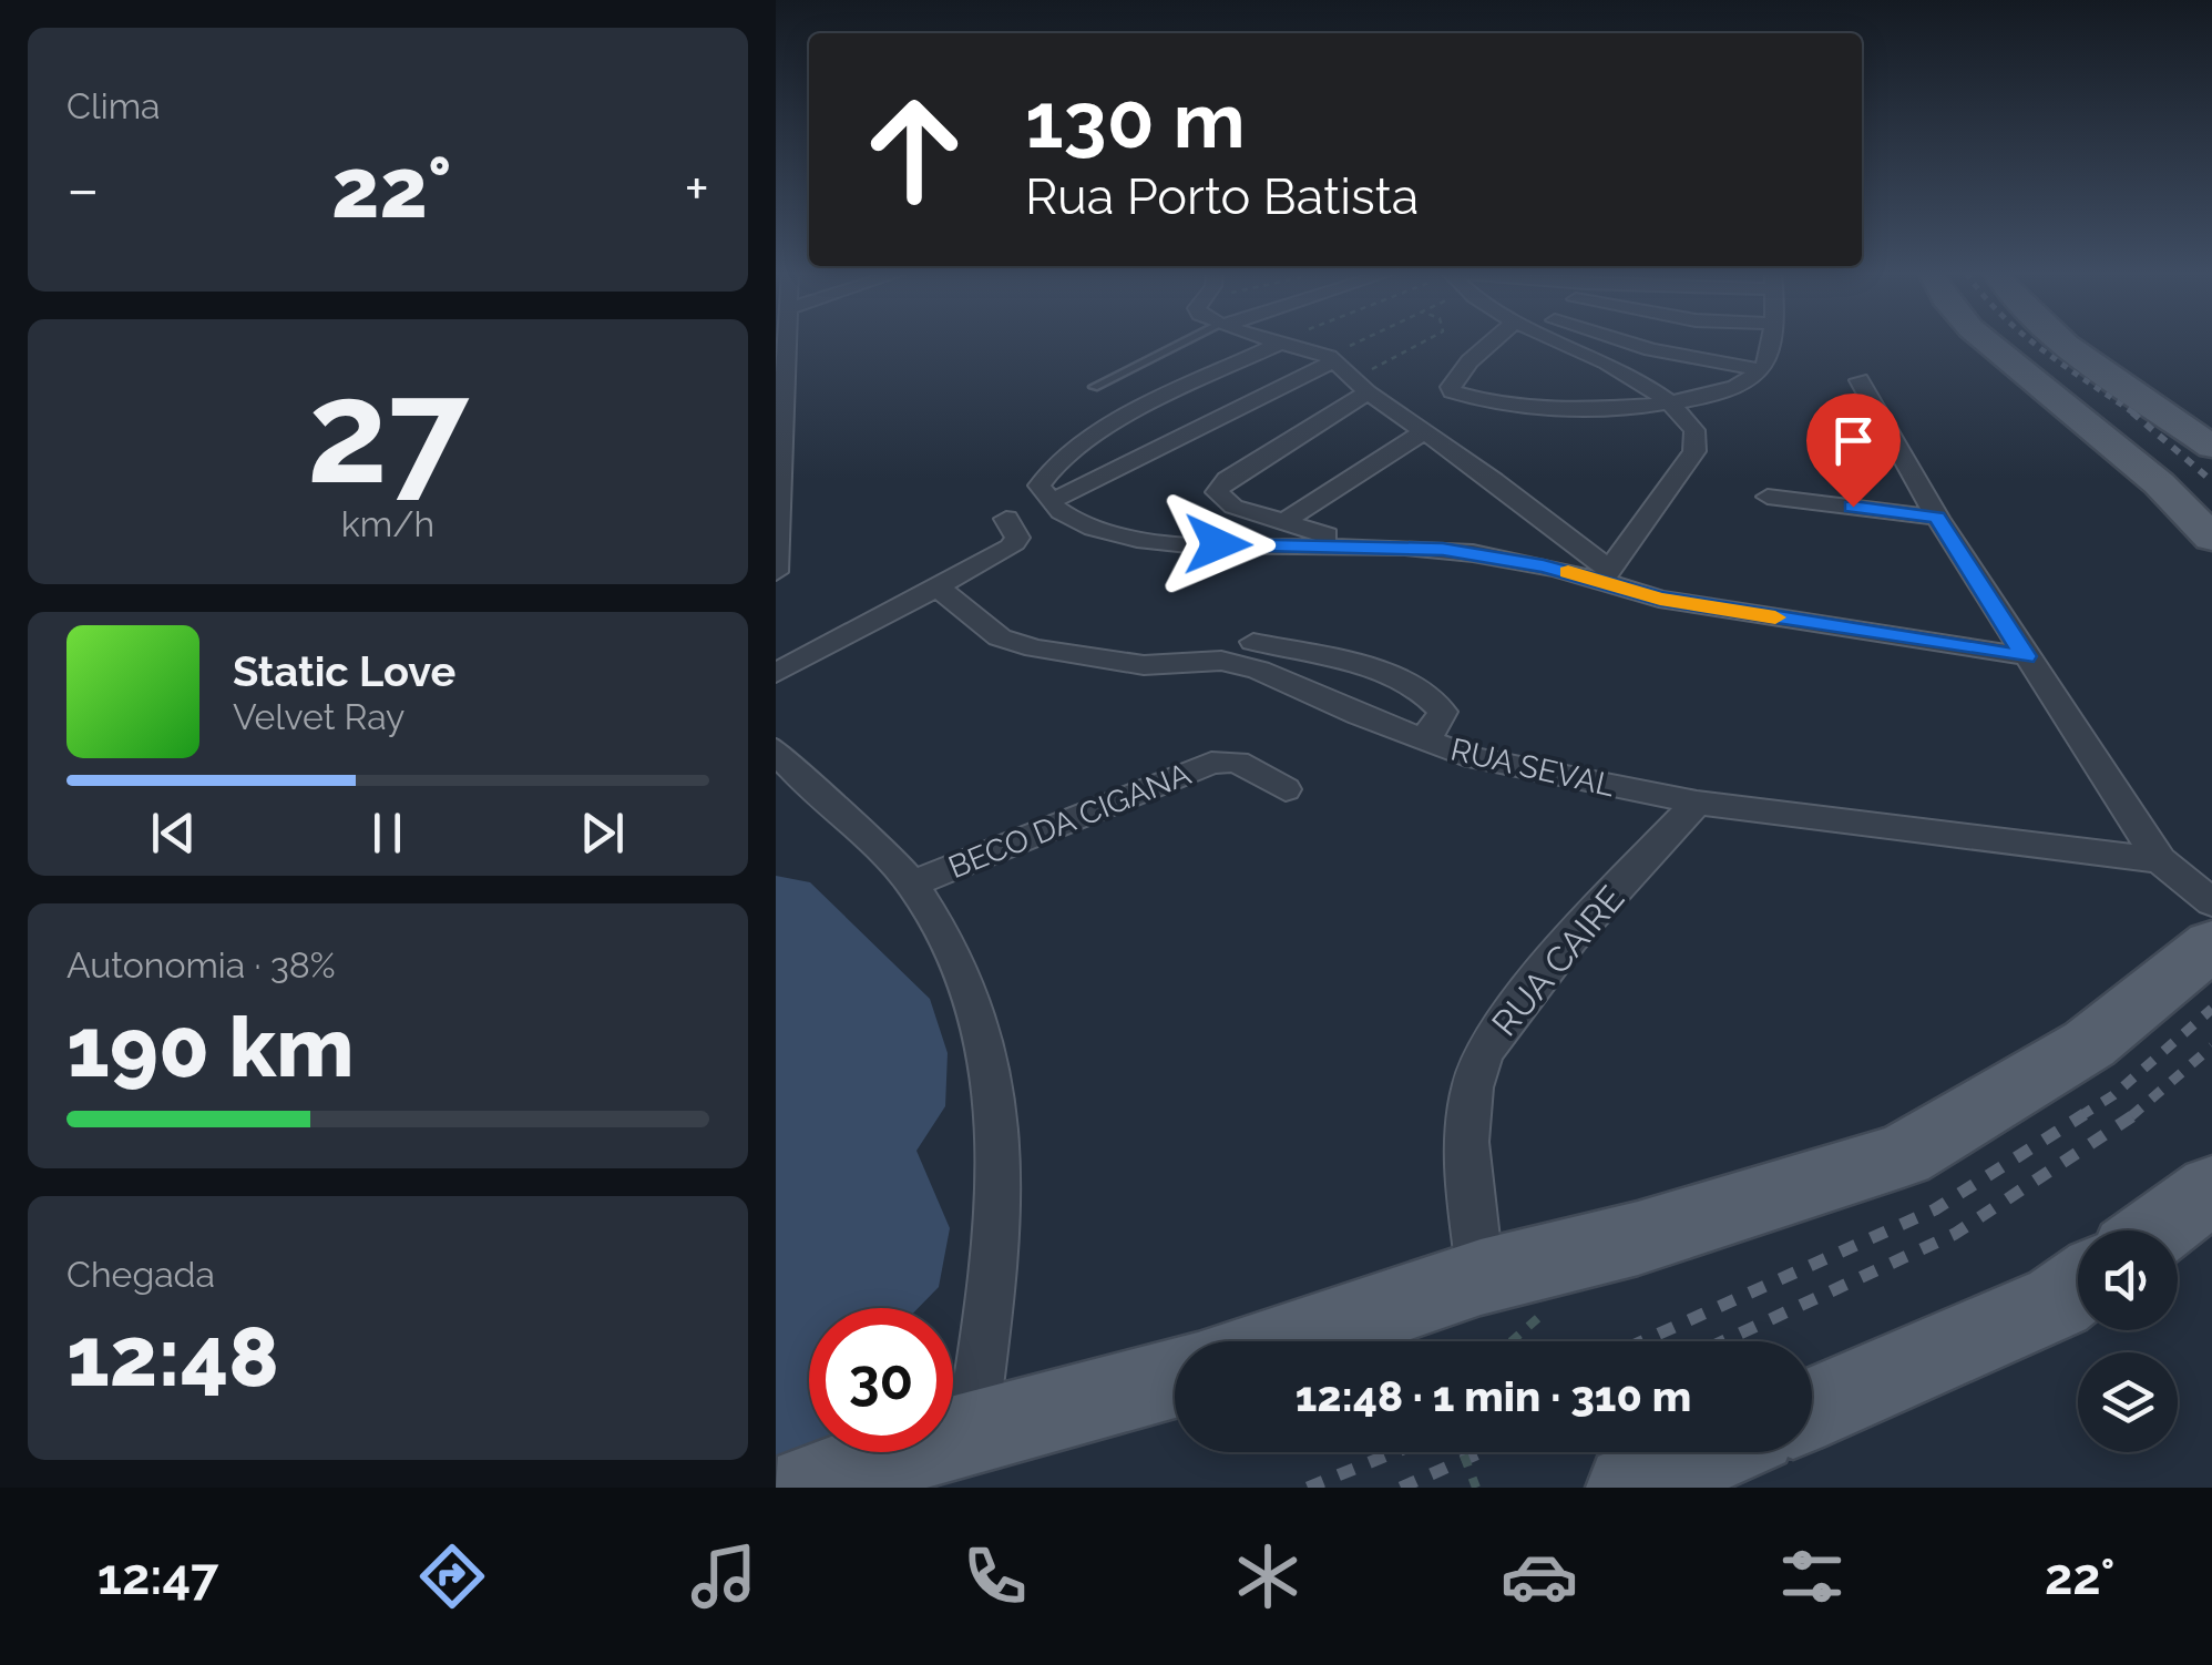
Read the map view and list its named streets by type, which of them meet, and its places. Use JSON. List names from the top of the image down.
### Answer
{
  "streets": {
    "street": ["RUA SEVAL", "BECO DA CIGANA", "RUA CAIRE"]
  },
  "crossings": [
    ["RUA SEVAL", "RUA CAIRE"]
  ],
  "page": {
    "tile": [
      "Clima",
      ["27", "km/h"],
      ["Autonomia · 38%", "190 km"],
      ["Chegada", "12:48"]
    ],
    "turn": ["130 m", "Rua Porto Batista"],
    "heat": ["−", "22°", "+"],
    "song": ["Static Love", "Velvet Ray"],
    "limit": "30",
    "trip": "12:48 · 1 min · 310 m",
    "tabs": ["12:47", "22°"]
  }
}
